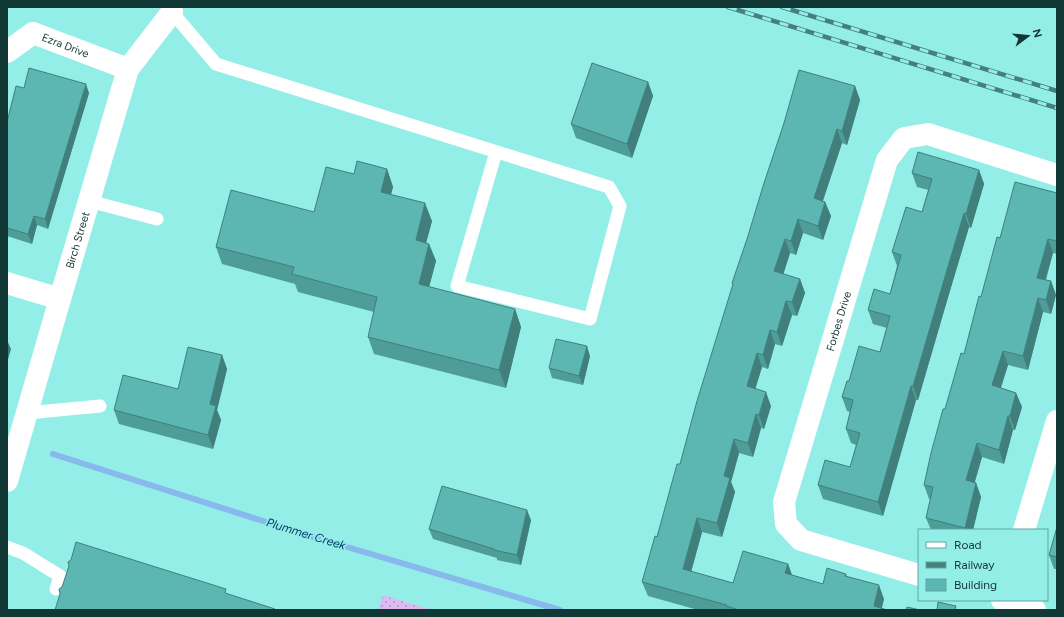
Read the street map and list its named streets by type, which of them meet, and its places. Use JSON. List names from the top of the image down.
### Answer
{
  "streets": {
    "street": ["Ezra Drive", "Birch Street", "Forbes Drive"]
  },
  "crossings": [
    ["Ezra Drive", "Birch Street"]
  ],
  "water": ["Plummer Creek"],
  "legend": ["Road", "Railway", "Building"],
  "north": "right"
}
